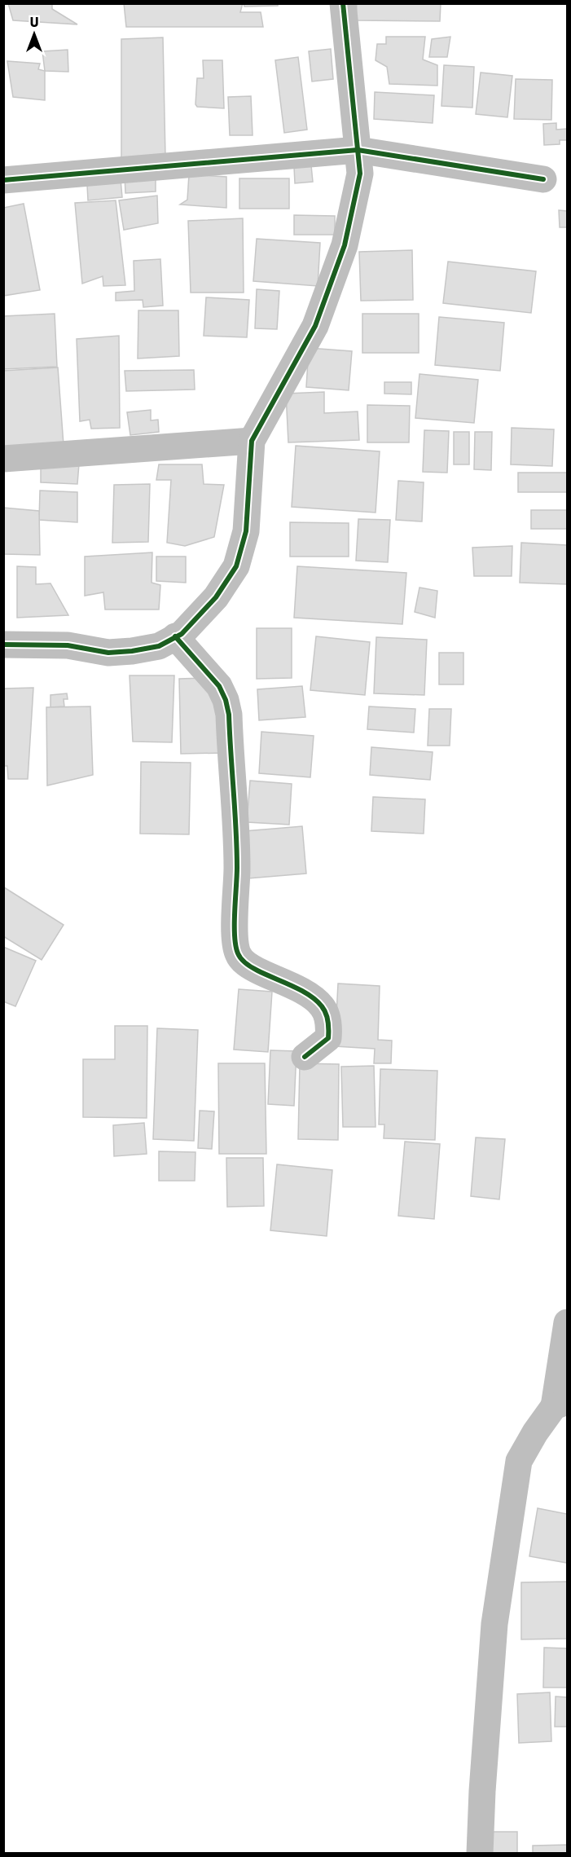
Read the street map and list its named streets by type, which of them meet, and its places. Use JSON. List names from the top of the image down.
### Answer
{
  "north": "top"
}
